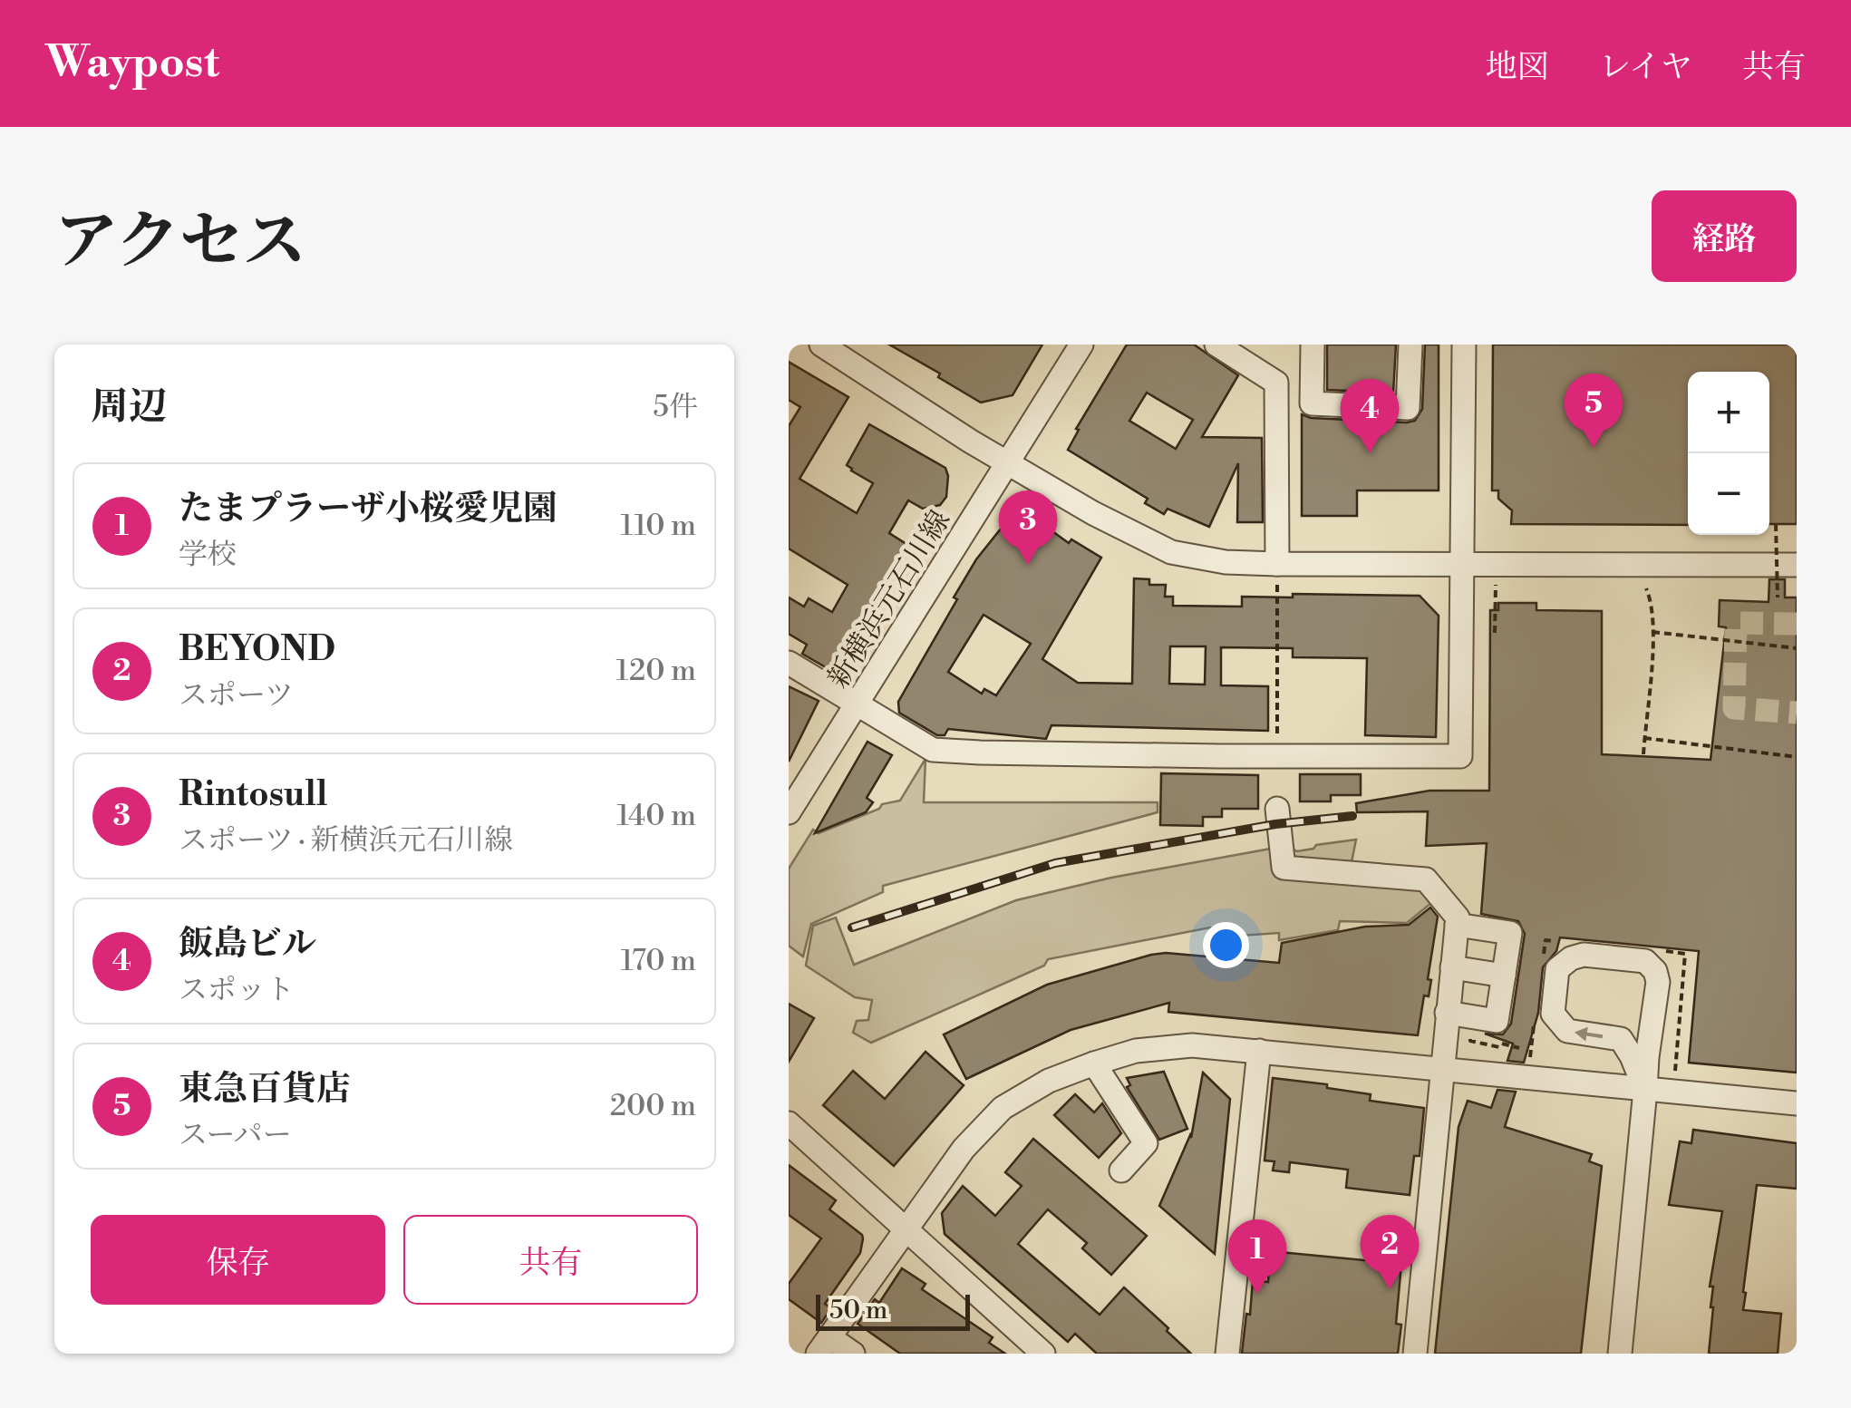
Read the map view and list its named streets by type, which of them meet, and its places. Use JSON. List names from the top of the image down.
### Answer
{
  "streets": {
    "street": ["新横浜元石川線"]
  },
  "scale_bar": "50 m",
  "page": {
    "header": "Waypost",
    "nav": ["地図", "レイヤ", "共有"],
    "title": "アクセス",
    "buttons": [
      "経路",
      ["保存", "共有"]
    ],
    "heading": ["周辺", "5件"],
    "map_buttons": ["+", "−"],
    "pins": [
      "5",
      "4",
      "3",
      "2",
      "1"
    ],
    "list": [
      {
        "mark": "1",
        "name": "たまプラーザ小桜愛児園",
        "note": "学校",
        "value": "110 m"
      },
      {
        "mark": "2",
        "name": "BEYOND",
        "note": "スポーツ",
        "value": "120 m"
      },
      {
        "mark": "3",
        "name": "Rintosull",
        "note": "スポーツ · 新横浜元石川線",
        "value": "140 m"
      },
      {
        "mark": "4",
        "name": "飯島ビル",
        "note": "スポット",
        "value": "170 m"
      },
      {
        "mark": "5",
        "name": "東急百貨店",
        "note": "スーパー",
        "value": "200 m"
      }
    ],
    "scale": "50 m"
  }
}
